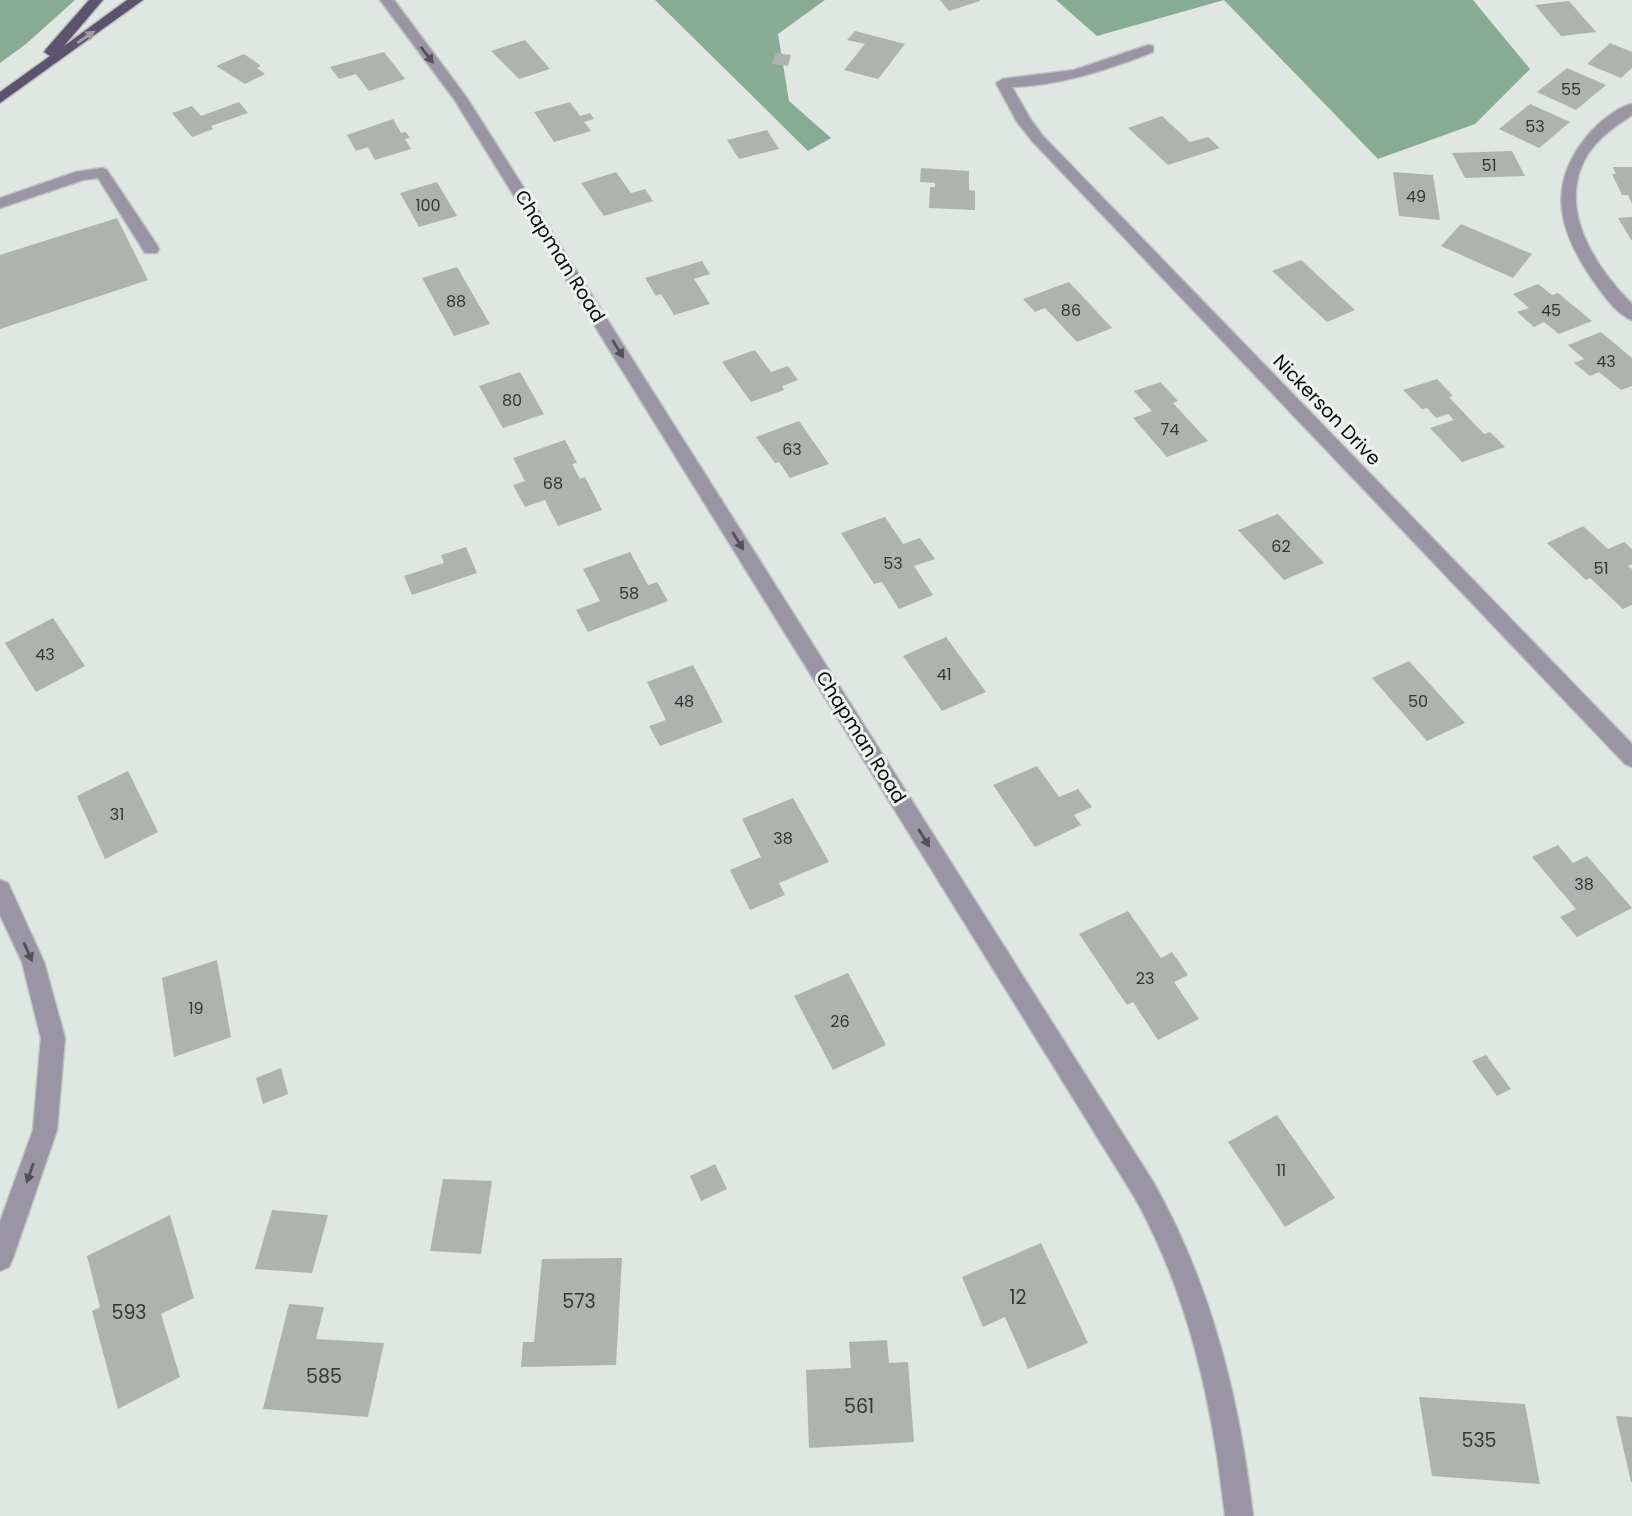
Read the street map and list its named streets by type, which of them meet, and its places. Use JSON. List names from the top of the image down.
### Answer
{
  "streets": {
    "street": ["Chapman Road", "Nickerson Drive"]
  },
  "one_way": ["Chapman Road"],
  "house_numbers": [
    "55",
    "53",
    "51",
    "49",
    "100",
    "88",
    "86",
    "45",
    "43",
    "80",
    "74",
    "63",
    "68",
    "62",
    "53",
    "51",
    "58",
    "43",
    "41",
    "48",
    "50",
    "31",
    "38",
    "38",
    "23",
    "19",
    "26",
    "11",
    "12",
    "573",
    "593",
    "585",
    "561",
    "535"
  ]
}
